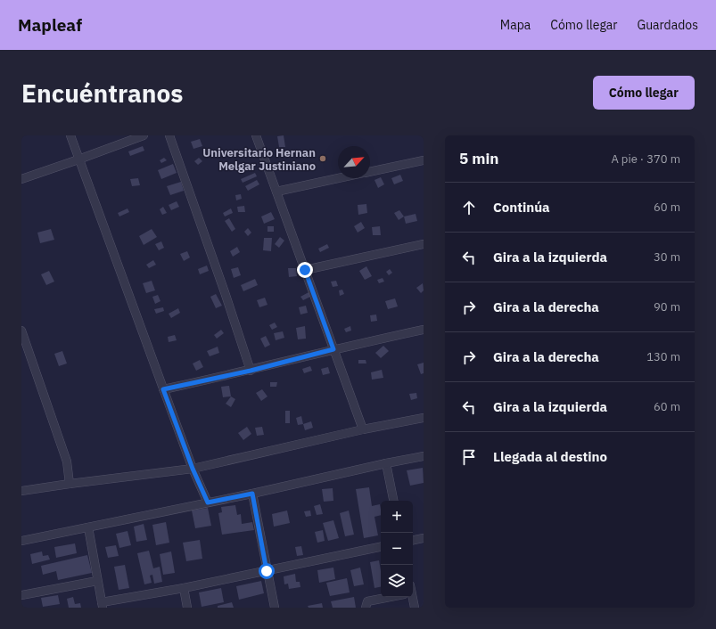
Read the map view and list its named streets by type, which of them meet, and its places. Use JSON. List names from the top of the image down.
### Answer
{
  "places": ["Universitario Hernan Melgar Justiniano"],
  "north": "top right",
  "page": {
    "header": "Mapleaf",
    "nav": ["Mapa", "Cómo llegar", "Guardados"],
    "buttons": "Cómo llegar",
    "title": "Encuéntranos",
    "heading": ["5 min", "A pie · 370 m"],
    "list": [
      ["Continúa", "60 m"],
      ["Gira a la izquierda", "30 m"],
      ["Gira a la derecha", "90 m"],
      ["Gira a la derecha", "130 m"],
      ["Gira a la izquierda", "60 m"],
      "Llegada al destino"
    ],
    "map_buttons": ["+", "−"]
  }
}
